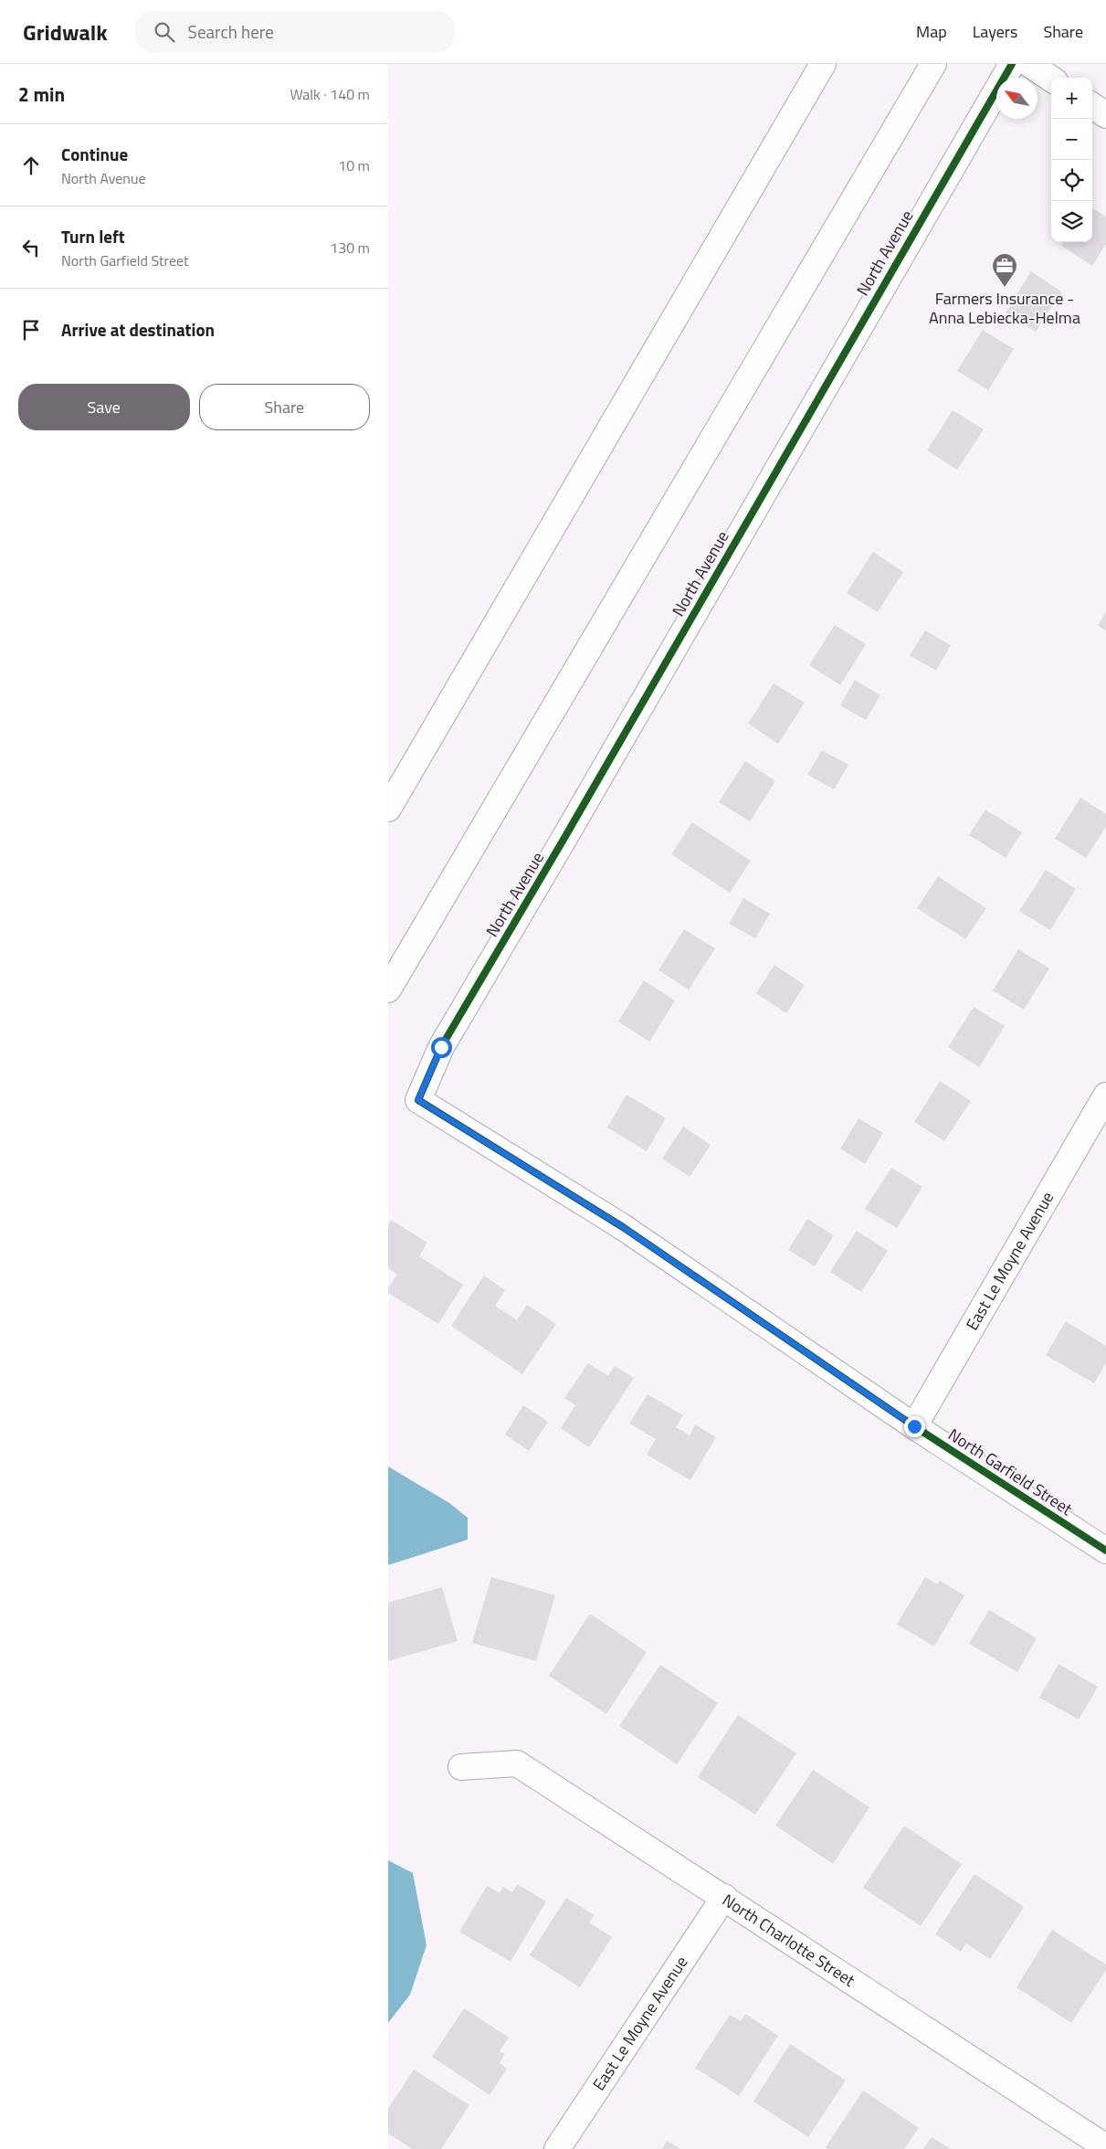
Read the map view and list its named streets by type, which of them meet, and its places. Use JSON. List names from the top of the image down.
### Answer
{
  "streets": {
    "street": [
      "North Avenue",
      "East Le Moyne Avenue",
      "North Garfield Street",
      "North Charlotte Street"
    ]
  },
  "crossings": [
    ["North Avenue", "North Garfield Street"],
    ["East Le Moyne Avenue", "North Garfield Street"],
    ["East Le Moyne Avenue", "North Charlotte Street"]
  ],
  "places": {
    "office": ["Farmers Insurance - Anna Lebiecka-Helma"]
  },
  "north": "top left",
  "page": {
    "header": "Gridwalk",
    "search": "Search here",
    "nav": ["Map", "Layers", "Share"],
    "heading": ["2 min", "Walk · 140 m"],
    "map_buttons": ["+", "−"],
    "list": [
      ["Continue", "North Avenue", "10 m"],
      ["Turn left", "North Garfield Street", "130 m"],
      "Arrive at destination"
    ],
    "buttons": ["Save", "Share"]
  }
}
